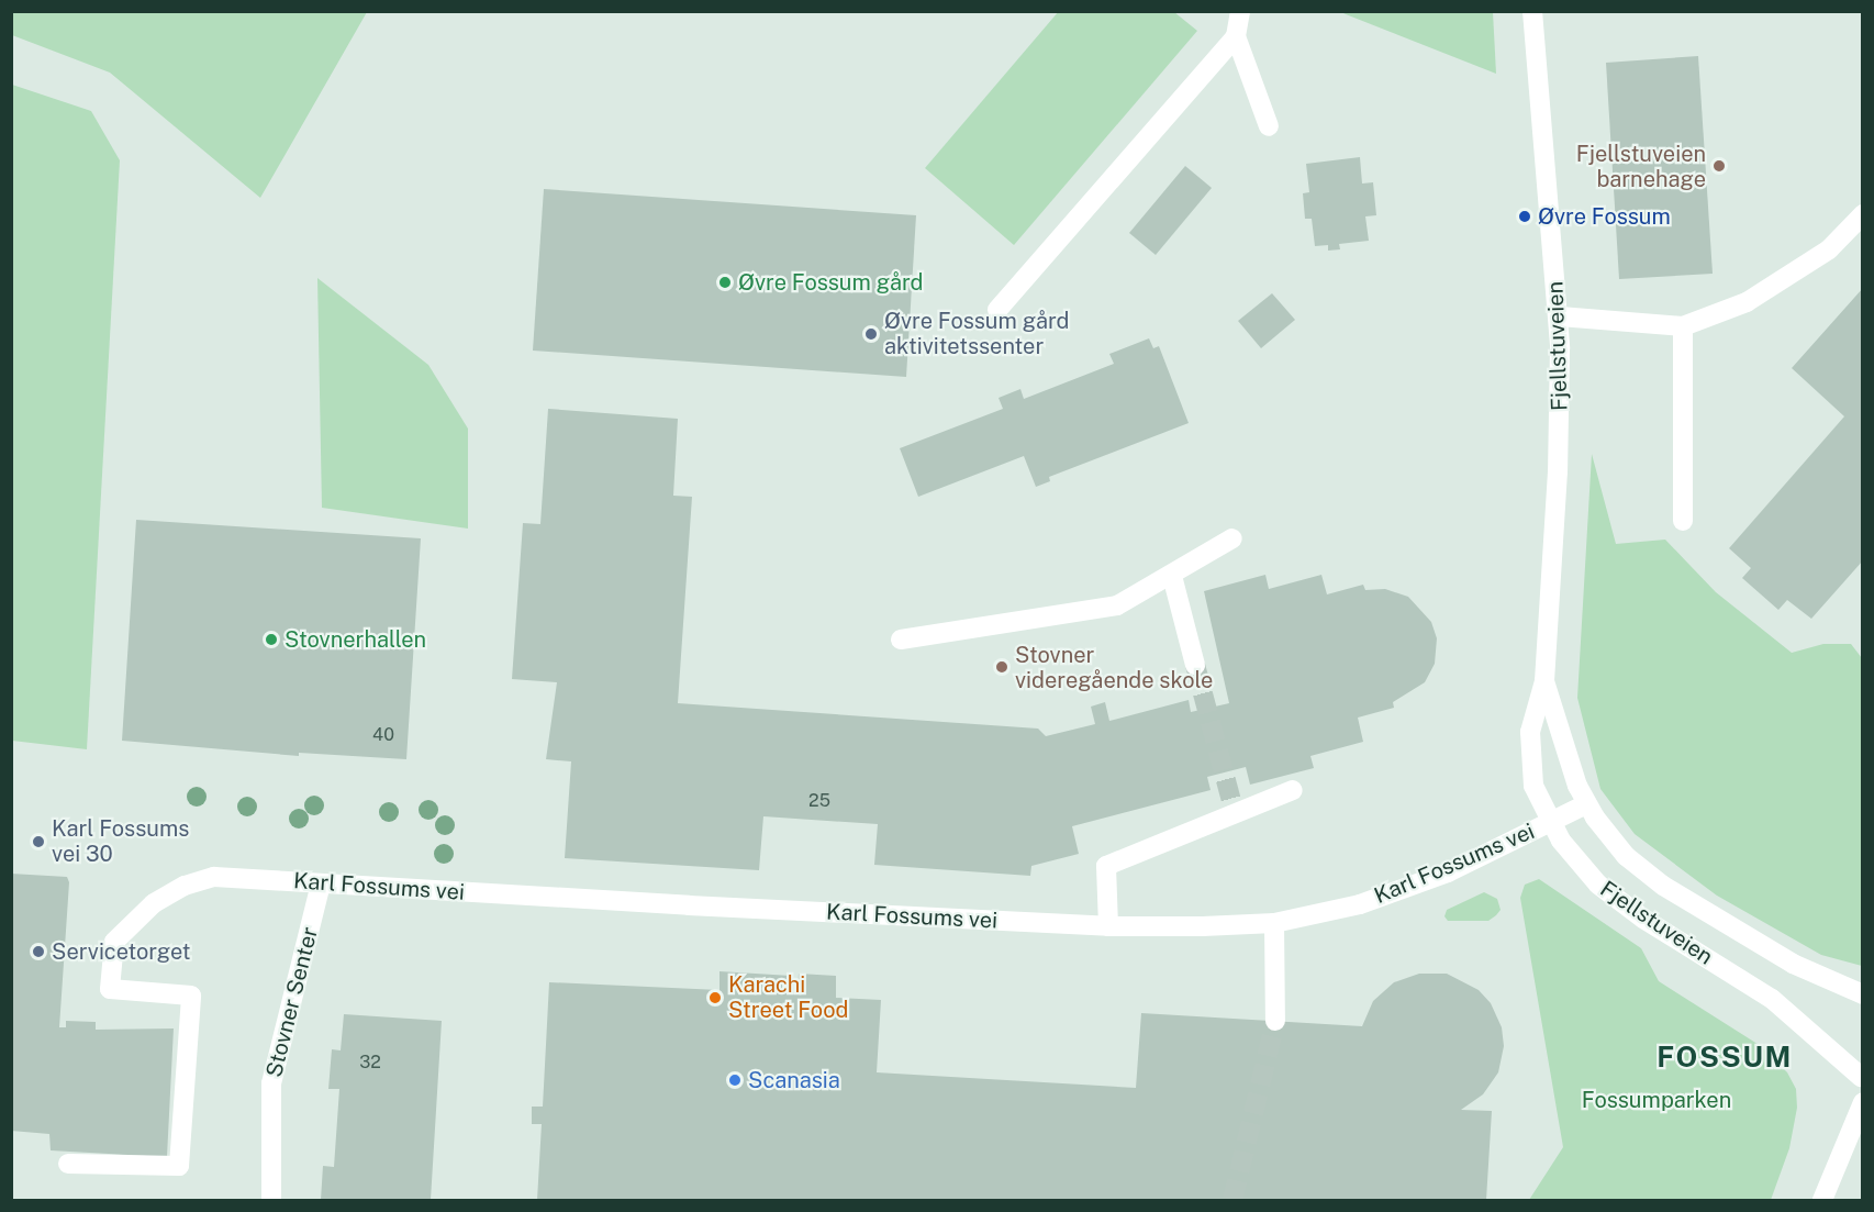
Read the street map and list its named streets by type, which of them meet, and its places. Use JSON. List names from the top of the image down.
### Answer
{
  "streets": {
    "street": ["Fjellstuveien", "Karl Fossums vei", "Stovner Senter"]
  },
  "crossings": [
    ["Fjellstuveien", "Karl Fossums vei"],
    ["Karl Fossums vei", "Stovner Senter"]
  ],
  "districts": ["FOSSUM"],
  "parks": ["Fossumparken"],
  "places": [
    "Fjellstuveien barnehage",
    "Øvre Fossum",
    "Øvre Fossum gård",
    "Øvre Fossum gård aktivitetssenter",
    "Stovnerhallen",
    "Stovner videregående skole",
    "Karl Fossums vei 30",
    "Servicetorget",
    "Karachi Street Food",
    "Scanasia"
  ],
  "house_numbers": ["40", "25", "32"]
}
